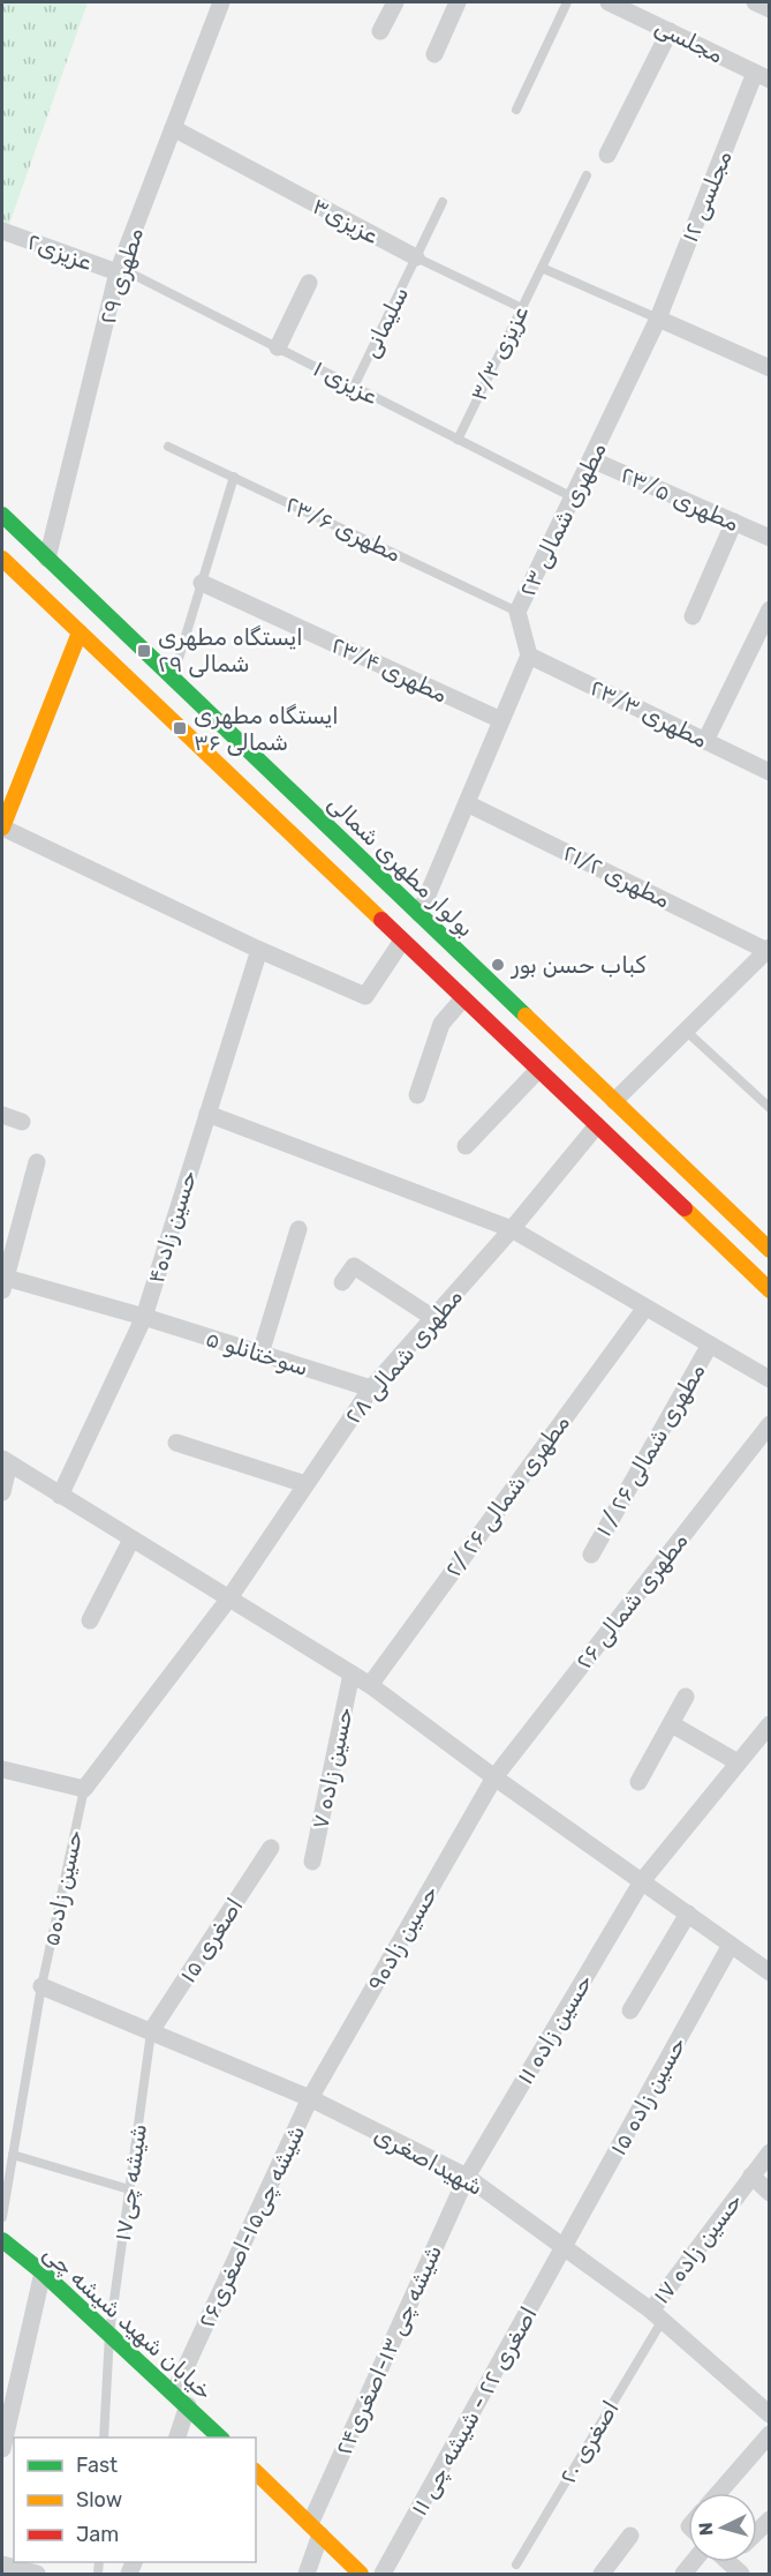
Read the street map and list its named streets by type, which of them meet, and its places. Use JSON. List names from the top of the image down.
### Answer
{
  "streets": {
    "main road": ["بولوار مطهری شمالی", "خیابان شهید شیشه چی"],
    "street": [
      "مجلسی",
      "مجلسی ۱۲",
      "عزیزی۳",
      "عزیزی۲",
      "مطهری ۲۹",
      "مطهری ۲۳/۵",
      "مطهری شمالی ۲۳",
      "مطهری ۲۳/۴",
      "مطهری ۲۳/۳",
      "مطهری ۲۱/۲",
      "حسین زاده۴",
      "سوختانلو ۵",
      "مطهری شمالی ۲۸",
      "مطهری شمالی ۲۶ / ۱",
      "مطهری شمالی ۲۶ /۲",
      "مطهری شمالی ۲۶",
      "حسین زاده ۷",
      "حسین زاده۹",
      "اصغری ۱۵",
      "حسین زاده ۱۱",
      "حسین زاده ۱۵",
      "شهیداصغری",
      "شیشه چی۱۵-اصغری۲۶",
      "حسین زاده ۱۷",
      "شیشه چی ۱۳-اصغری۲۴",
      "اصغری ۲۲ - شیشه چی ۱۱"
    ],
    "lane": [
      "سلیمانی",
      "عزیزی ۳/۳",
      "عزیزی ۱",
      "مطهری ۲۳/۶",
      "حسین زاده۵",
      "شیشه چی۱۷",
      "اصغری ۲۰"
    ]
  },
  "crossings": [
    ["مجلسی", "مجلسی ۱۲"],
    ["مجلسی ۱۲", "مطهری شمالی ۲۳"],
    ["عزیزی۳", "مطهری ۲۹"],
    ["عزیزی۳", "سلیمانی"],
    ["عزیزی۳", "عزیزی ۳/۳"],
    ["عزیزی۲", "مطهری ۲۹"],
    ["عزیزی۲", "عزیزی ۱"],
    ["مطهری ۲۹", "عزیزی ۱"],
    ["مطهری ۲۹", "بولوار مطهری شمالی"],
    ["سلیمانی", "عزیزی ۱"],
    ["عزیزی ۳/۳", "عزیزی ۱"],
    ["عزیزی ۱", "مطهری شمالی ۲۳"],
    ["مطهری ۲۳/۵", "مطهری شمالی ۲۳"],
    ["مطهری شمالی ۲۳", "مطهری ۲۳/۶"],
    ["مطهری شمالی ۲۳", "مطهری ۲۳/۳"],
    ["حسین زاده۴", "سوختانلو ۵"],
    ["سوختانلو ۵", "مطهری شمالی ۲۸"],
    ["مطهری شمالی ۲۸", "حسین زاده۵"],
    ["مطهری شمالی ۲۶", "حسین زاده۹"],
    ["حسین زاده۵", "شهیداصغری"],
    ["حسین زاده۹", "شهیداصغری"],
    ["حسین زاده۹", "شیشه چی۱۵-اصغری۲۶"],
    ["اصغری ۱۵", "شهیداصغری"],
    ["اصغری ۱۵", "شیشه چی۱۷"],
    ["حسین زاده ۱۱", "شهیداصغری"],
    ["حسین زاده ۱۱", "شیشه چی ۱۳-اصغری۲۴"],
    ["حسین زاده ۱۵", "شهیداصغری"],
    ["حسین زاده ۱۵", "اصغری ۲۲ - شیشه چی ۱۱"],
    ["شهیداصغری", "شیشه چی۱۷"],
    ["شهیداصغری", "شیشه چی۱۵-اصغری۲۶"],
    ["شهیداصغری", "حسین زاده ۱۷"],
    ["شهیداصغری", "شیشه چی ۱۳-اصغری۲۴"],
    ["شهیداصغری", "اصغری ۲۲ - شیشه چی ۱۱"],
    ["شهیداصغری", "اصغری ۲۰"],
    ["شیشه چی۱۷", "خیابان شهید شیشه چی"],
    ["شیشه چی۱۵-اصغری۲۶", "خیابان شهید شیشه چی"],
    ["حسین زاده ۱۷", "اصغری ۲۰"]
  ],
  "places": {
    "transit": ["ایستگاه مطهری شمالی ۲۹", "ایستگاه مطهری شمالی ۳۶"],
    "other": ["كباب حسن بور"]
  },
  "legend": ["Fast", "Slow", "Jam"],
  "north": "left"
}
